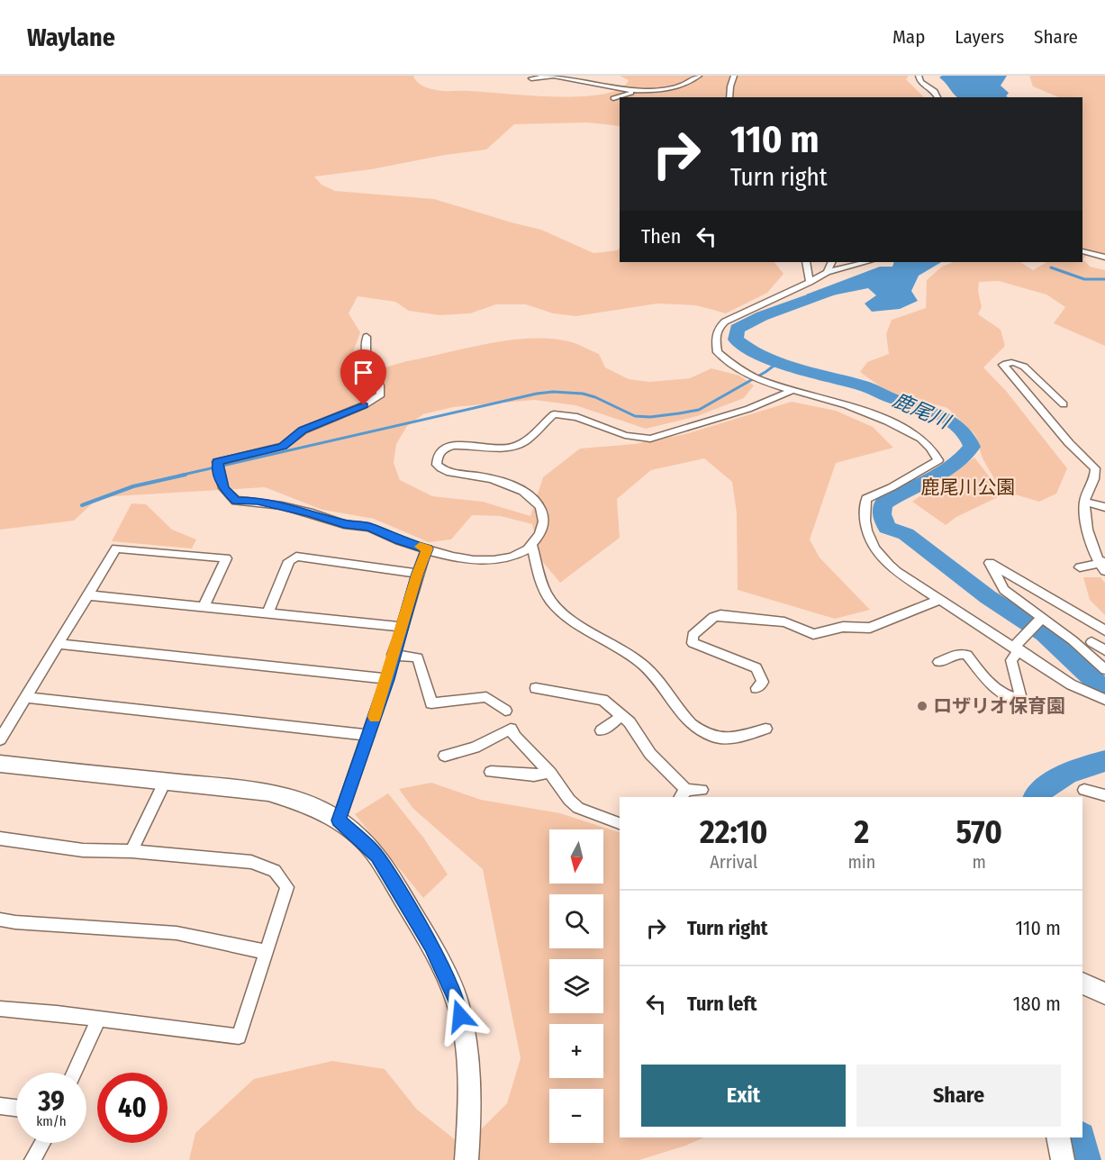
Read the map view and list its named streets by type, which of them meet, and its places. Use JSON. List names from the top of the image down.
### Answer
{
  "water": ["鹿尾川"],
  "parks": ["鹿尾川公園"],
  "places": ["ロザリオ保育園"],
  "north": "bottom",
  "page": {
    "header": "Waylane",
    "nav": ["Map", "Layers", "Share"],
    "turn": ["110 m", "Turn right"],
    "then": "Then",
    "eta": [
      "22:10",
      "Arrival",
      "2",
      "min",
      "570",
      "m"
    ],
    "map_buttons": ["+", "−"],
    "list": [
      {
        "name": "Turn right",
        "value": "110 m"
      },
      {
        "name": "Turn left",
        "value": "180 m"
      }
    ],
    "buttons": ["Exit", "Share"],
    "speed": "39 km/h",
    "limit": "40"
  }
}
